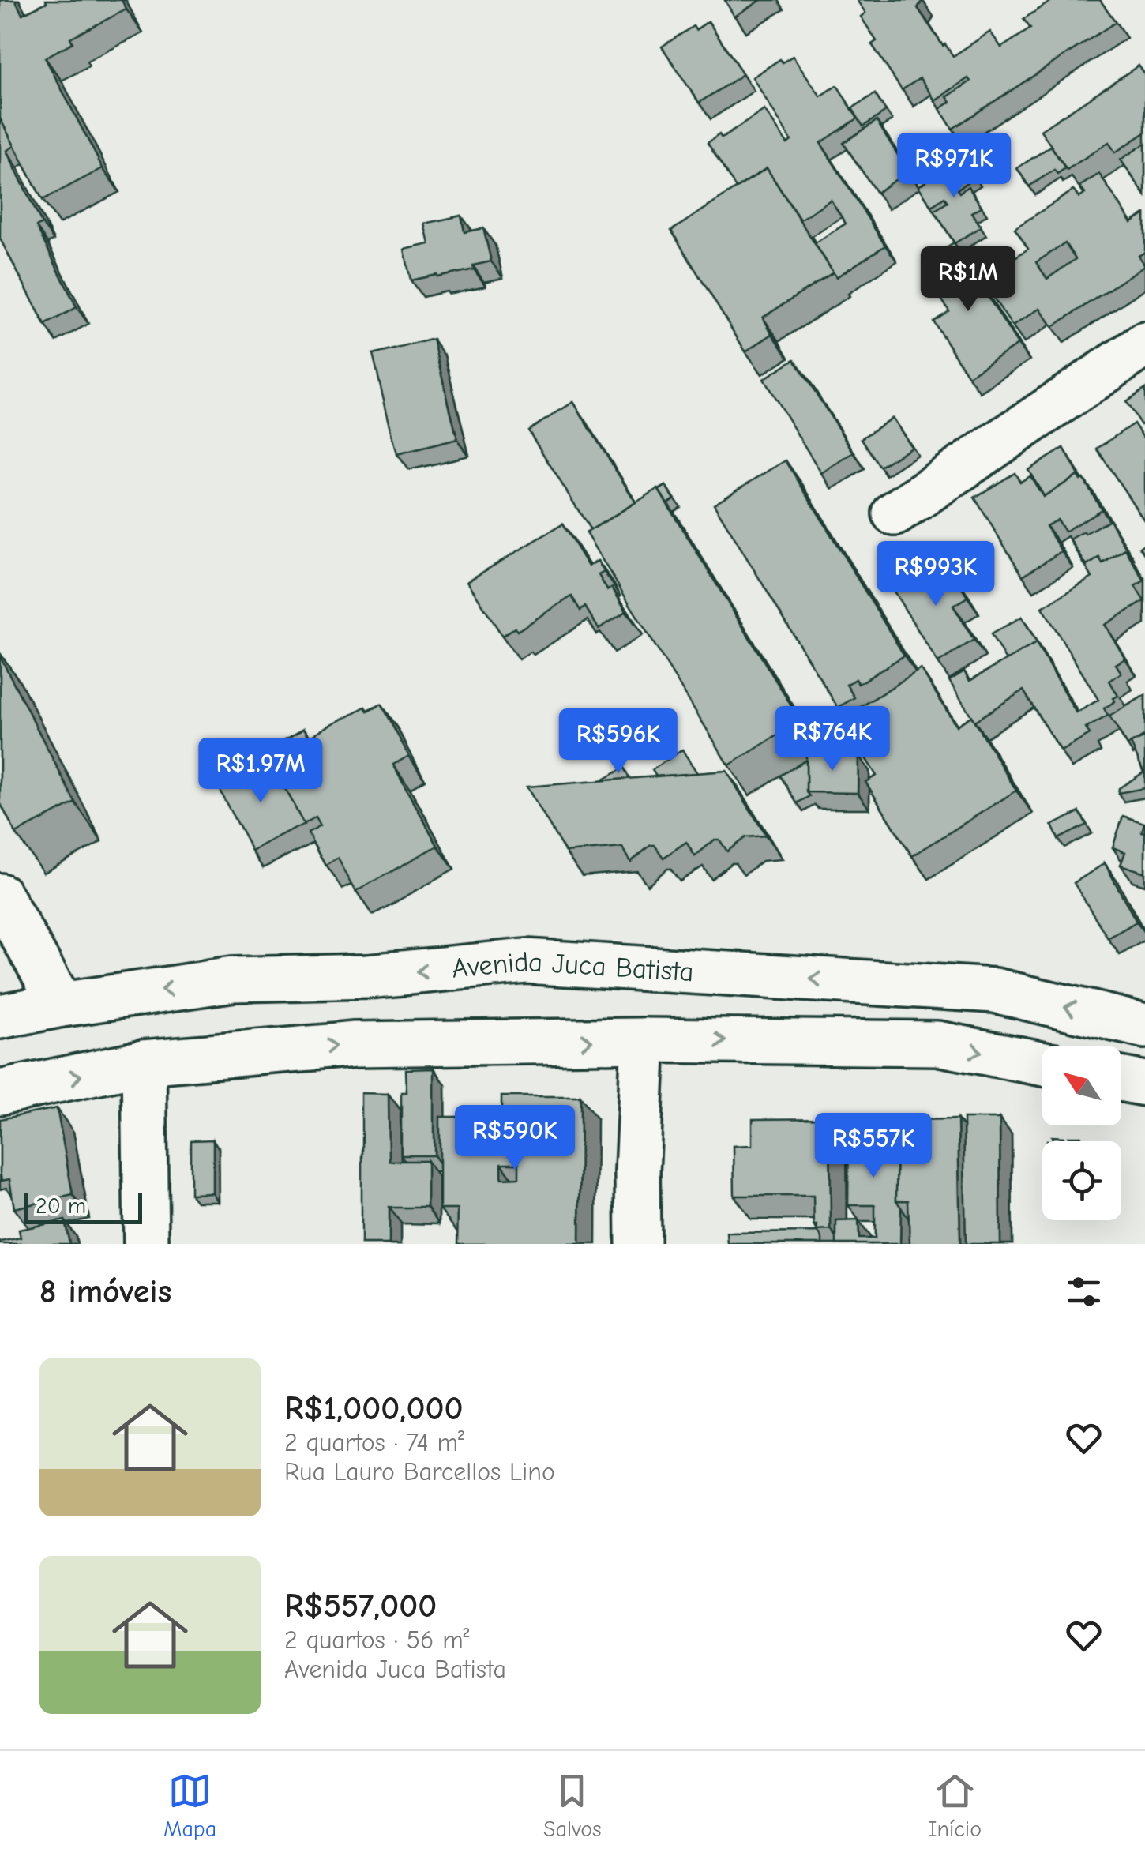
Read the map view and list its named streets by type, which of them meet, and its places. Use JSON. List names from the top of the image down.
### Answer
{
  "streets": {
    "main road": ["Avenida Juca Batista"]
  },
  "scale_bar": "20 m",
  "north": "top left",
  "page": {
    "price": [
      "R$971K",
      "R$1M",
      "R$993K",
      "R$764K",
      "R$596K",
      "R$1.97M",
      "R$590K",
      "R$557K"
    ],
    "scale": "20 m",
    "heading": "8 imóveis",
    "list": [
      {
        "name": "R$1,000,000",
        "note": "2 quartos · 74 m² · Rua Lauro Barcellos Lino"
      },
      {
        "name": "R$557,000",
        "note": "2 quartos · 56 m² · Avenida Juca Batista"
      }
    ],
    "tabs": ["Mapa", "Salvos", "Início"]
  }
}
